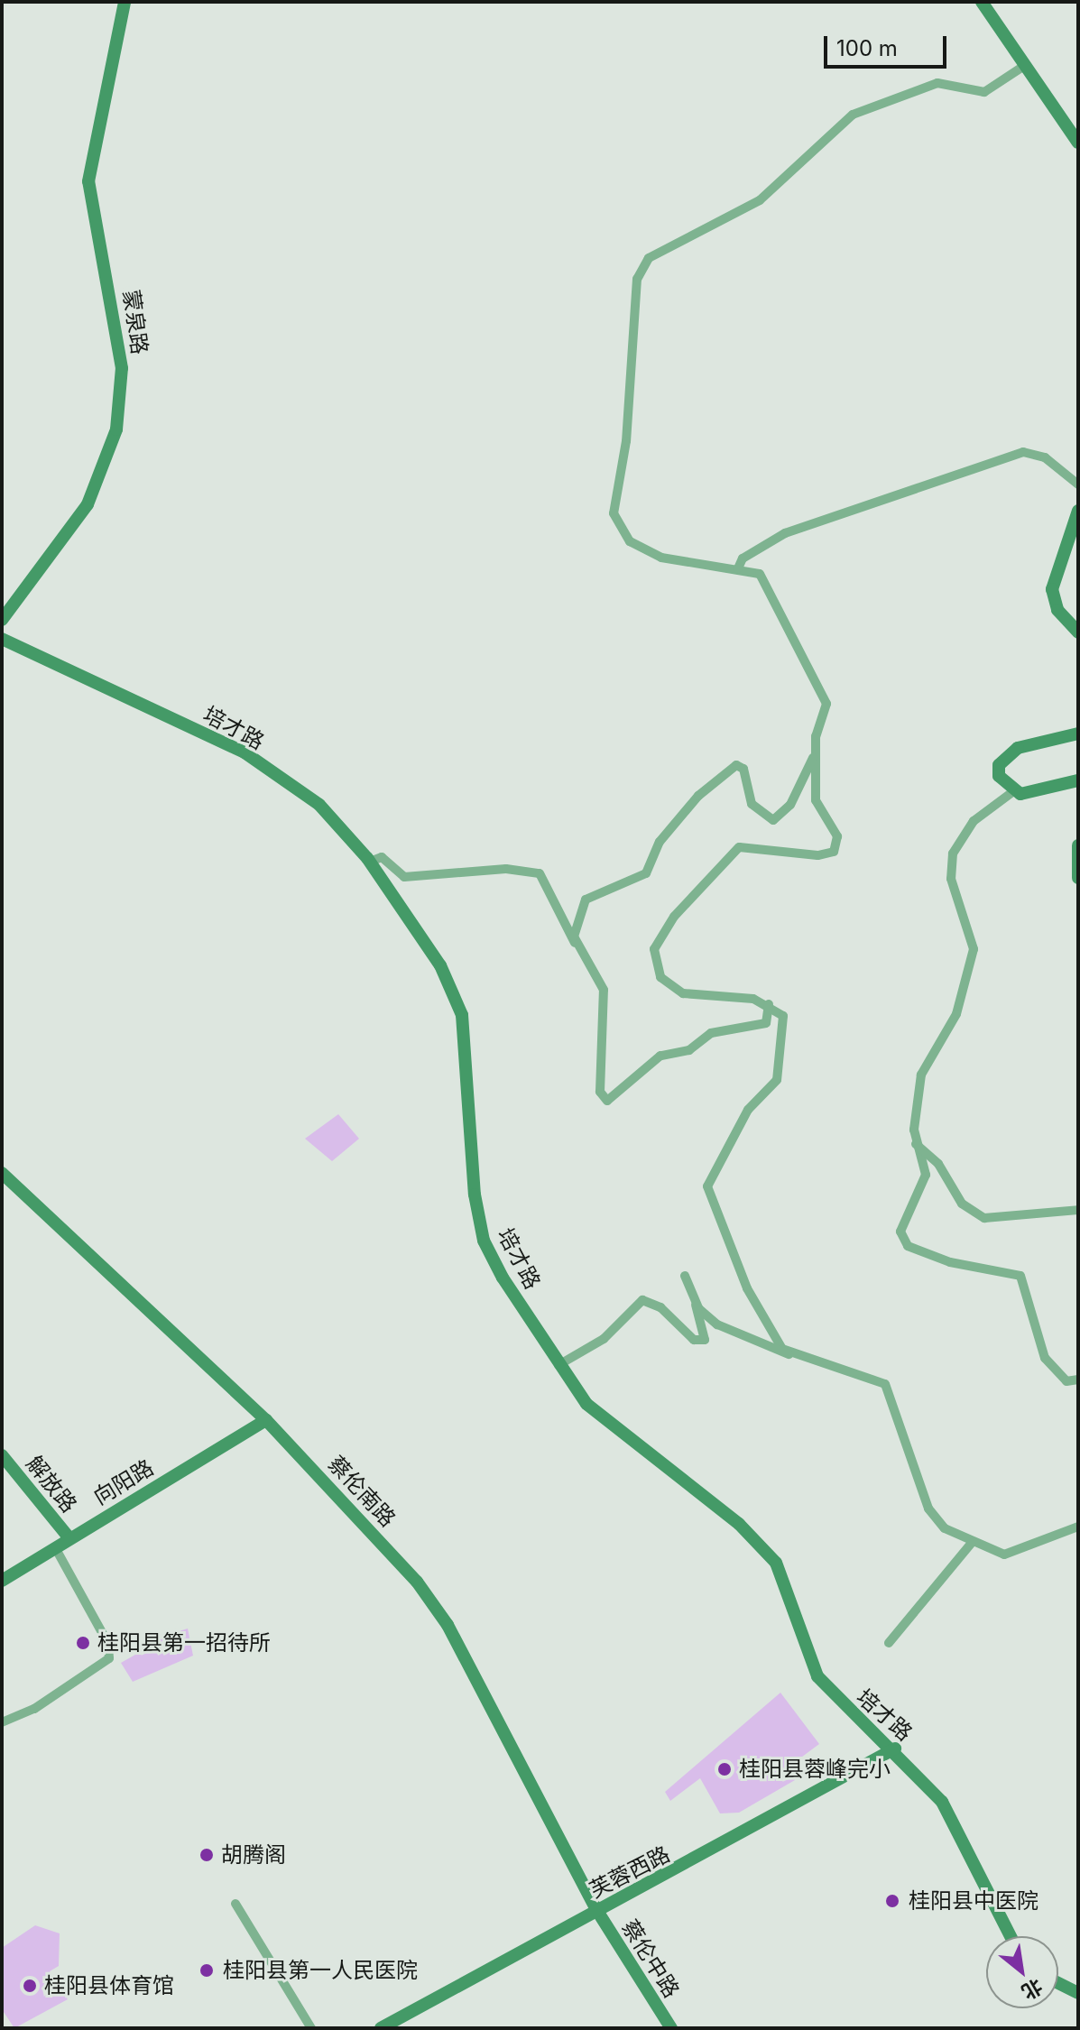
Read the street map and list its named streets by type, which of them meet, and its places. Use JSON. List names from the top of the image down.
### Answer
{
  "streets": {
    "street": [
      "蒙泉路",
      "培才路",
      "向阳路",
      "解放路",
      "蔡伦南路",
      "芙蓉西路",
      "蔡伦中路"
    ]
  },
  "crossings": [
    ["培才路", "芙蓉西路"],
    ["向阳路", "解放路"],
    ["向阳路", "蔡伦南路"],
    ["蔡伦南路", "芙蓉西路"],
    ["蔡伦南路", "蔡伦中路"],
    ["芙蓉西路", "蔡伦中路"]
  ],
  "places": [
    "桂阳县第一招待所",
    "桂阳县蓉峰完小",
    "胡腾阁",
    "桂阳县中医院",
    "桂阳县第一人民医院",
    "桂阳县体育馆"
  ],
  "scale_bar": "100 m",
  "north": "bottom right"
}
